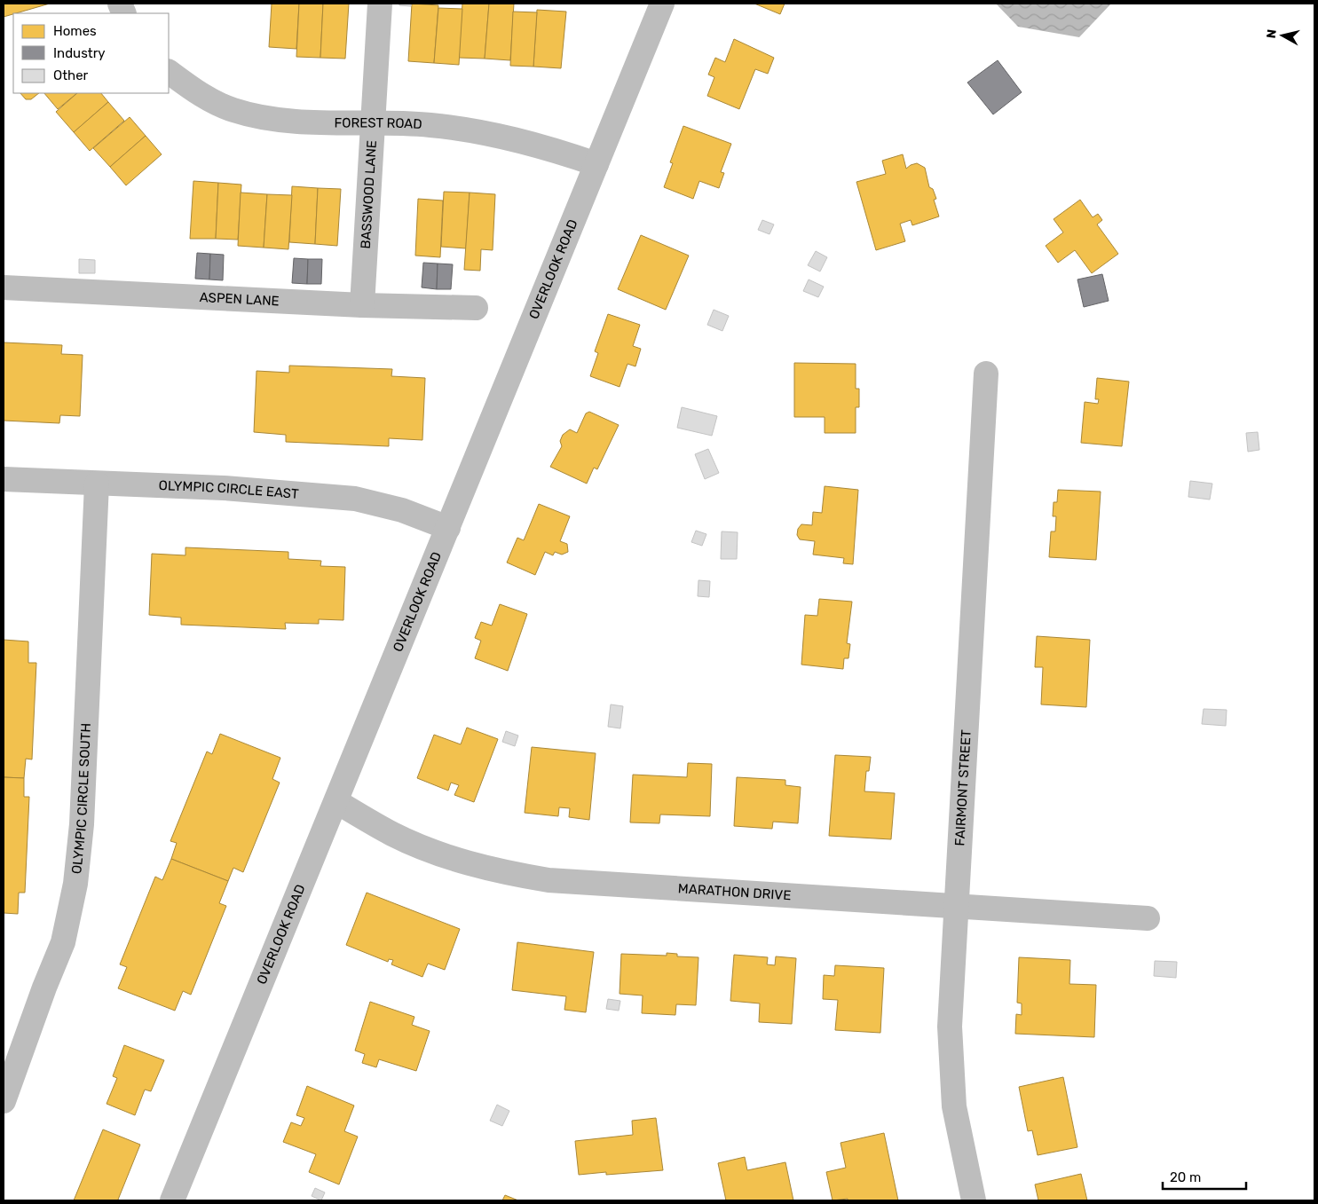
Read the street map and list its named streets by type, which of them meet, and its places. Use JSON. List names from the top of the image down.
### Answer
{
  "streets": {
    "street": [
      "FOREST ROAD",
      "BASSWOOD LANE",
      "OVERLOOK ROAD",
      "ASPEN LANE",
      "OLYMPIC CIRCLE EAST",
      "FAIRMONT STREET",
      "OLYMPIC CIRCLE SOUTH",
      "MARATHON DRIVE"
    ]
  },
  "crossings": [
    ["FOREST ROAD", "BASSWOOD LANE"],
    ["FOREST ROAD", "OVERLOOK ROAD"],
    ["BASSWOOD LANE", "ASPEN LANE"],
    ["OVERLOOK ROAD", "OLYMPIC CIRCLE EAST"],
    ["OVERLOOK ROAD", "MARATHON DRIVE"],
    ["OLYMPIC CIRCLE EAST", "OLYMPIC CIRCLE SOUTH"],
    ["FAIRMONT STREET", "MARATHON DRIVE"]
  ],
  "legend": ["Homes", "Industry", "Other"],
  "scale_bar": "20 m",
  "north": "left"
}
